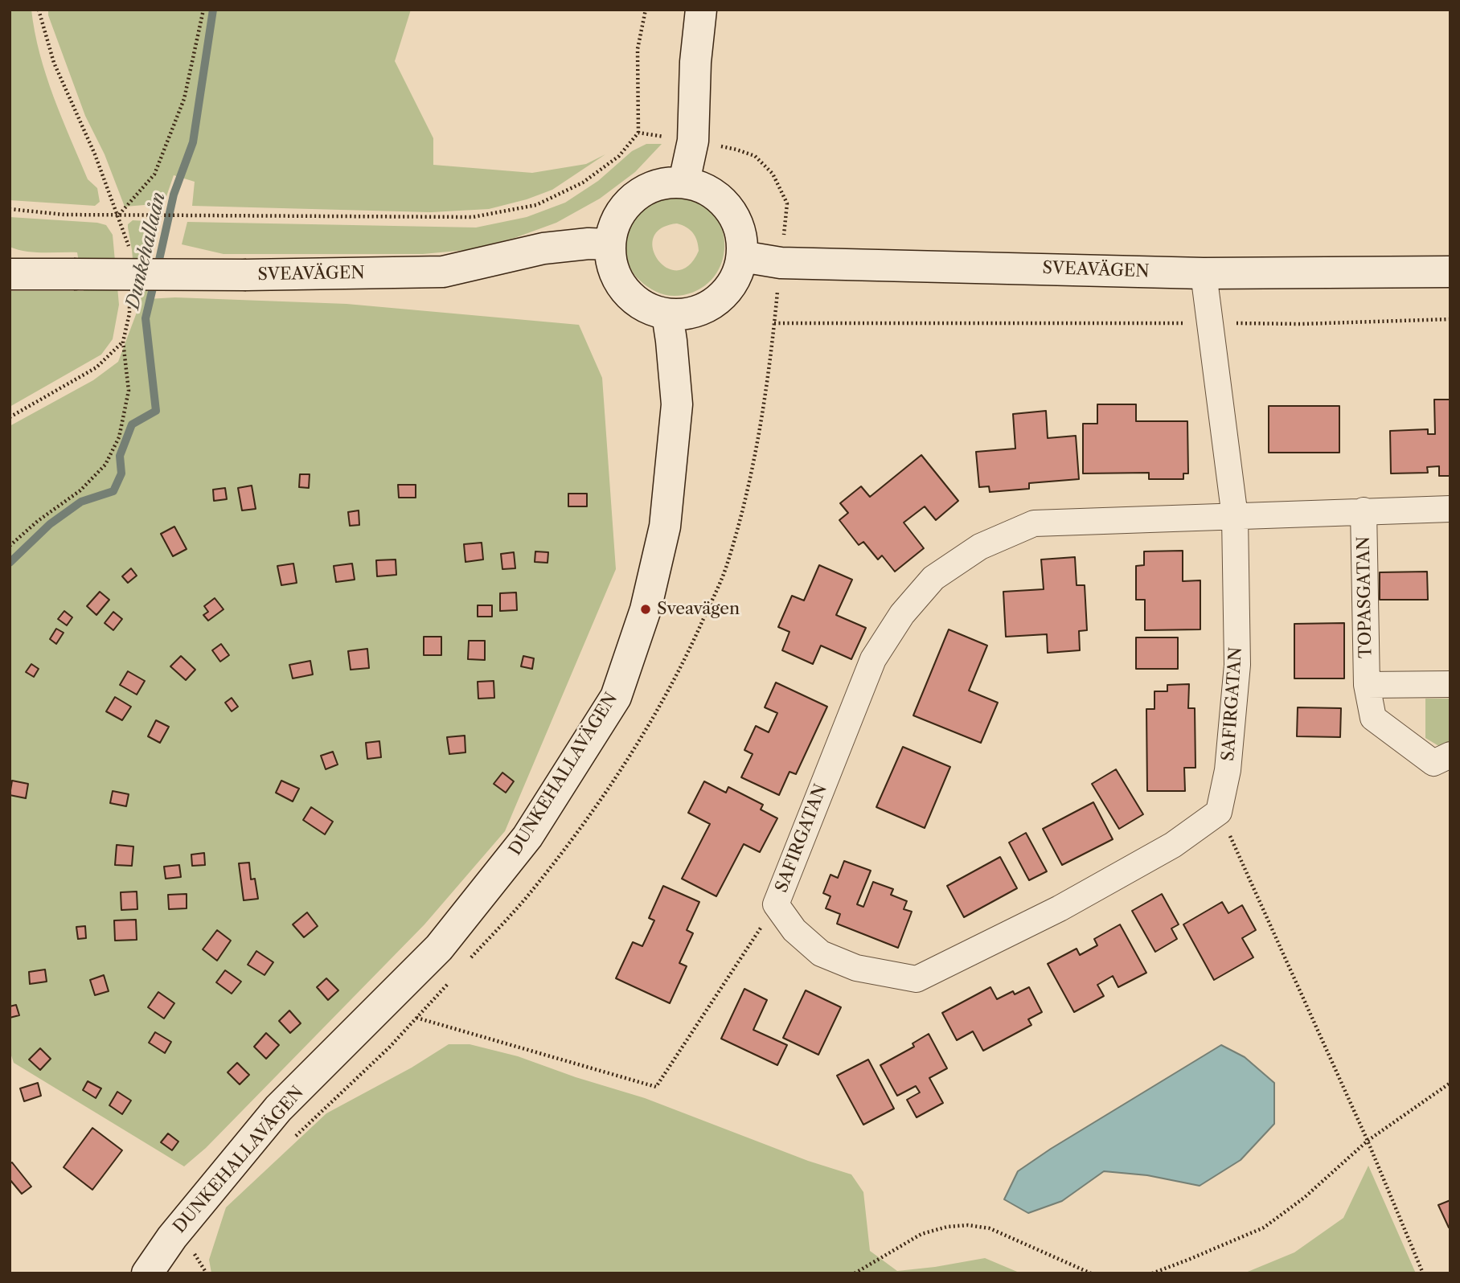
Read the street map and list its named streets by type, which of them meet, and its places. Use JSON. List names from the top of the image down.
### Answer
{
  "streets": {
    "street": [
      "SVEAVÄGEN",
      "TOPASGATAN",
      "SAFIRGATAN",
      "DUNKEHALLAVÄGEN"
    ]
  },
  "crossings": [
    ["SVEAVÄGEN", "SAFIRGATAN"],
    ["SVEAVÄGEN", "DUNKEHALLAVÄGEN"]
  ],
  "water": ["Dunkehallaån"],
  "places": ["Sveavägen"]
}
